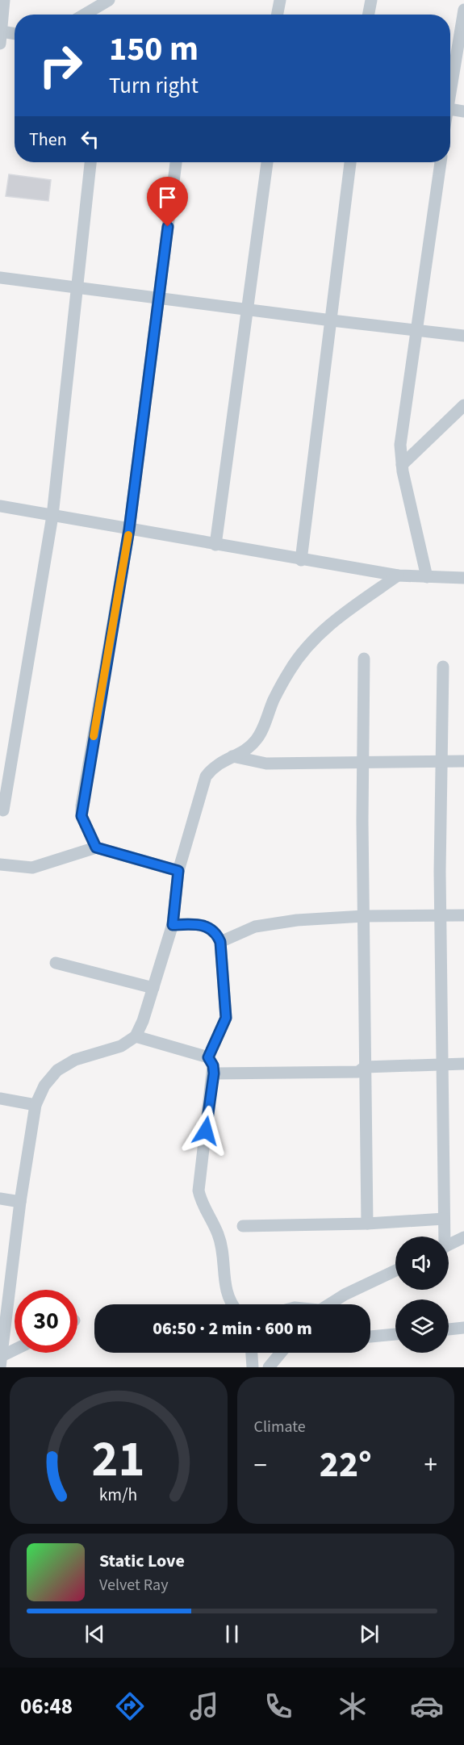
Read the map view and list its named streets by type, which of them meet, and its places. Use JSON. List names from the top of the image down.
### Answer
{
  "page": {
    "turn": ["150 m", "Turn right"],
    "then": "Then",
    "limit": "30",
    "trip": "06:50 · 2 min · 600 m",
    "tile": "Climate",
    "heat": ["−", "22°", "+"],
    "song": ["Static Love", "Velvet Ray"],
    "tabs": "06:48",
    "gauge": ["21", "km/h"]
  }
}
